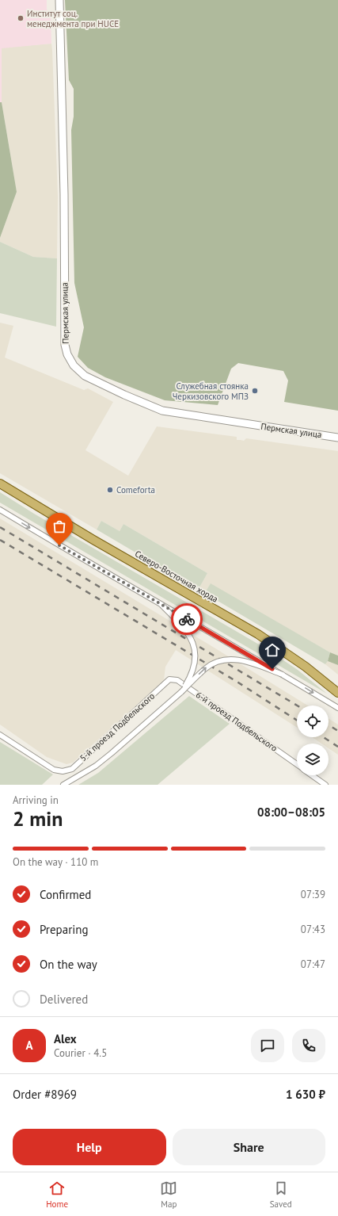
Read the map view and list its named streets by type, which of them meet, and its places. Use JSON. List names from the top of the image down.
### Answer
{
  "streets": {
    "main road": ["Северо-Восточная хорда"],
    "street": ["Пермская улица", "6-й проезд Подбельского", "5-й проезд Подбельского"]
  },
  "crossings": [
    ["6-й проезд Подбельского", "5-й проезд Подбельского"]
  ],
  "places": ["Институт соц. менеджмента при HUCE", "Служебная стоянка Черкизовского МПЗ", "Comeforta"],
  "page": {
    "heading": ["2 min", "Arriving in", "08:00–08:05"],
    "panel": [
      "Alex",
      "Courier · 4.5",
      "Order #8969",
      "1 630 ₽"
    ],
    "bar": "On the way · 110 m",
    "list": [
      ["Confirmed", "07:39"],
      ["Preparing", "07:43"],
      ["On the way", "07:47"],
      "Delivered"
    ],
    "round": "A",
    "buttons": ["Help", "Share"],
    "tabs": ["Home", "Map", "Saved"]
  }
}
